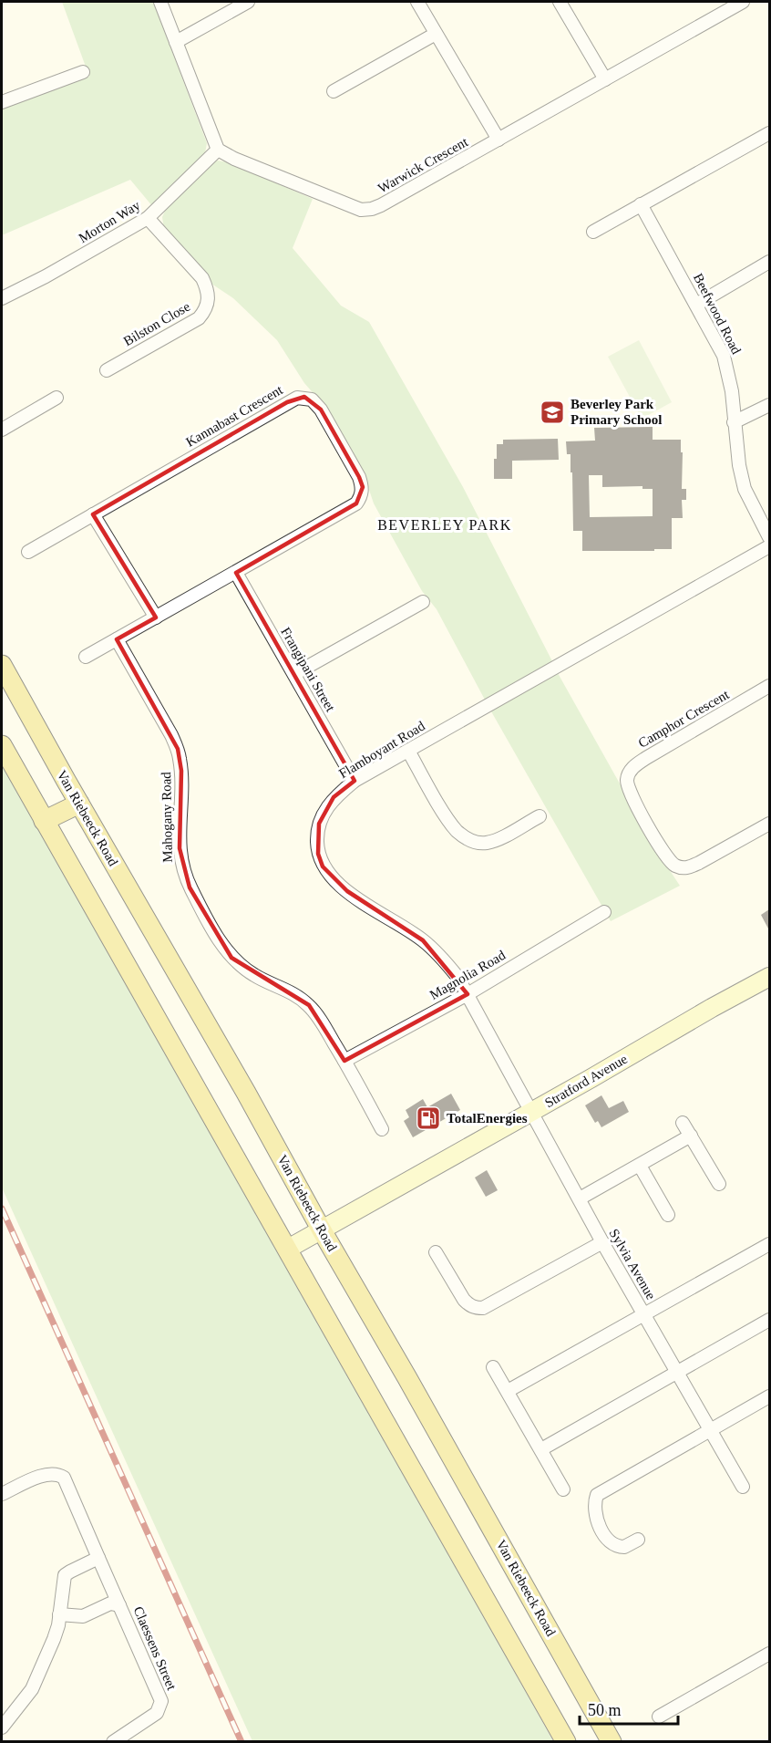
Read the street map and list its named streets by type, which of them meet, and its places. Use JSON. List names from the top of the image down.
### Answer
{
  "streets": {
    "main road": ["Van Riebeeck Road"],
    "street": [
      "Warwick Crescent",
      "Morton Way",
      "Beefwood Road",
      "Bilston Close",
      "Kannabast Crescent",
      "Frangipani Street",
      "Camphor Crescent",
      "Flamboyant Road",
      "Mahogany Road",
      "Magnolia Road",
      "Stratford Avenue",
      "Sylvia Avenue",
      "Claessens Street"
    ]
  },
  "crossings": [
    ["Warwick Crescent", "Morton Way"],
    ["Morton Way", "Bilston Close"],
    ["Kannabast Crescent", "Frangipani Street"],
    ["Kannabast Crescent", "Mahogany Road"],
    ["Frangipani Street", "Flamboyant Road"],
    ["Flamboyant Road", "Magnolia Road"],
    ["Flamboyant Road", "Stratford Avenue"],
    ["Flamboyant Road", "Sylvia Avenue"],
    ["Mahogany Road", "Magnolia Road"],
    ["Van Riebeeck Road", "Stratford Avenue"],
    ["Stratford Avenue", "Sylvia Avenue"]
  ],
  "districts": ["BEVERLEY PARK"],
  "places": {
    "school or university": ["Beverley Park Primary School"],
    "fuel station": ["TotalEnergies"]
  },
  "scale_bar": "50 m"
}
